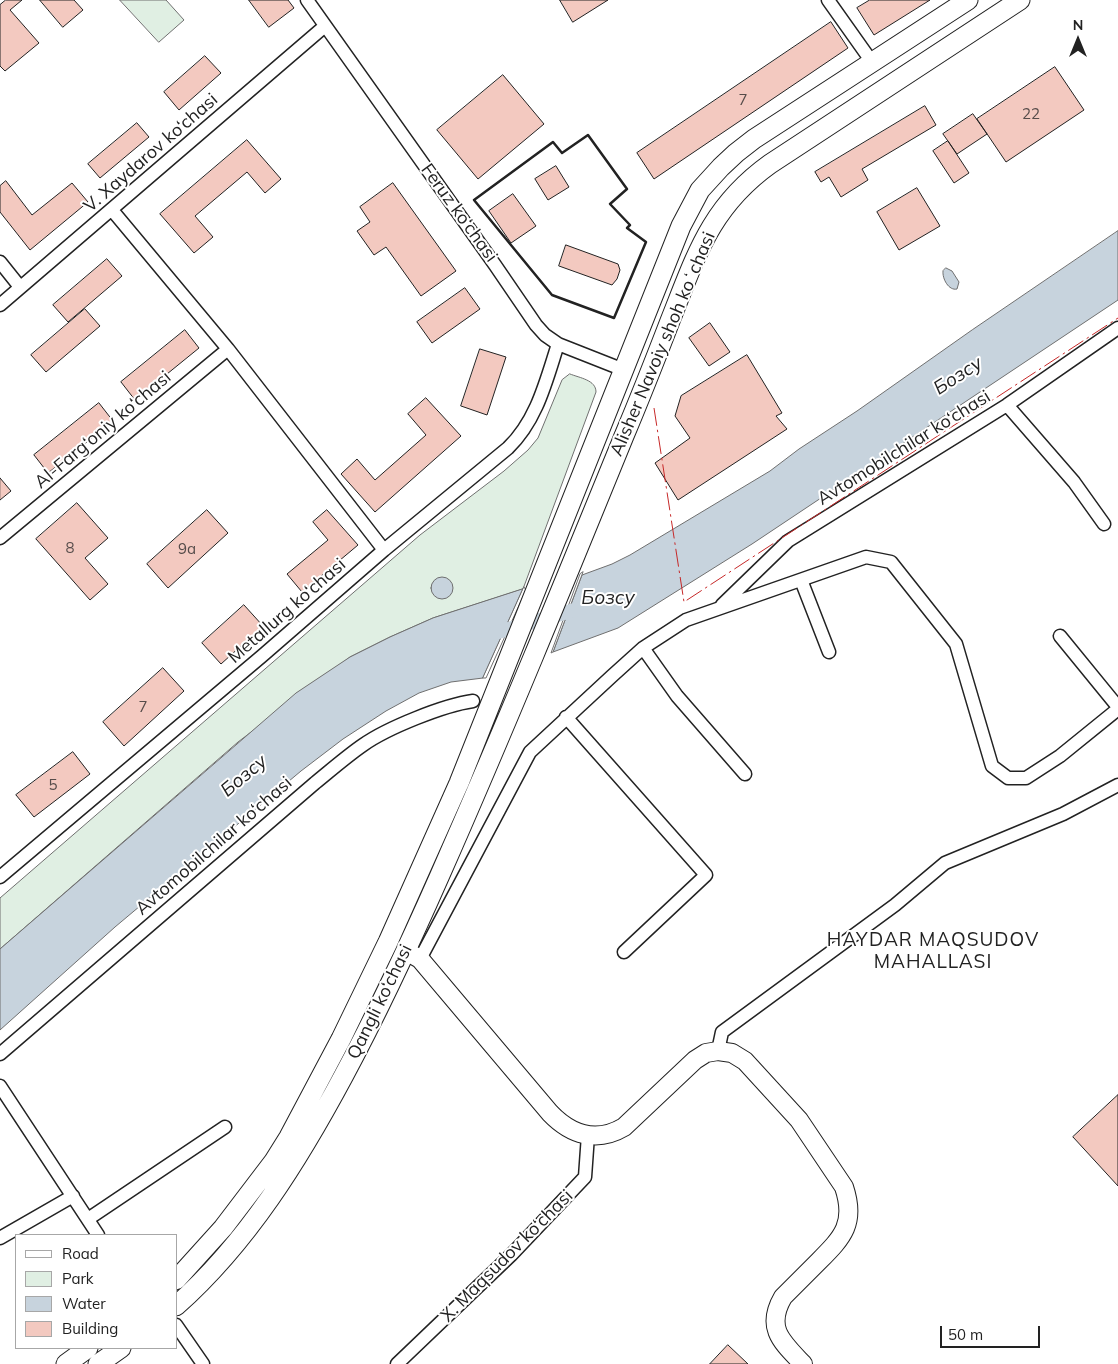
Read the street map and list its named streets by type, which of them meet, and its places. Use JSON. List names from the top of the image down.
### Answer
{
  "streets": {
    "main road": ["Feruz ko‘chasi", "Alisher Navoiy shoh koʻchasi", "Qangli ko‘chasi"],
    "street": [
      "V. Xaydarov ko‘chasi",
      "Al-Farg‘oniy ko‘chasi",
      "Avtomobilchilar ko‘chasi",
      "Metallurg ko‘chasi",
      "X. Maqsudov ko‘chasi"
    ]
  },
  "crossings": [
    ["V. Xaydarov ko‘chasi", "Feruz ko‘chasi"],
    ["Feruz ko‘chasi", "Alisher Navoiy shoh koʻchasi"],
    ["Feruz ko‘chasi", "Metallurg ko‘chasi"],
    ["Alisher Navoiy shoh koʻchasi", "Qangli ko‘chasi"],
    ["Avtomobilchilar ko‘chasi", "Qangli ko‘chasi"]
  ],
  "districts": ["HAYDAR MAQSUDOV MAHALLASI"],
  "water": ["Бозсу"],
  "house_numbers": [
    "7",
    "22",
    "8",
    "9а",
    "7",
    "5"
  ],
  "legend": [
    "Road",
    "Park",
    "Water",
    "Building"
  ],
  "scale_bar": "50 m",
  "north": "top"
}
